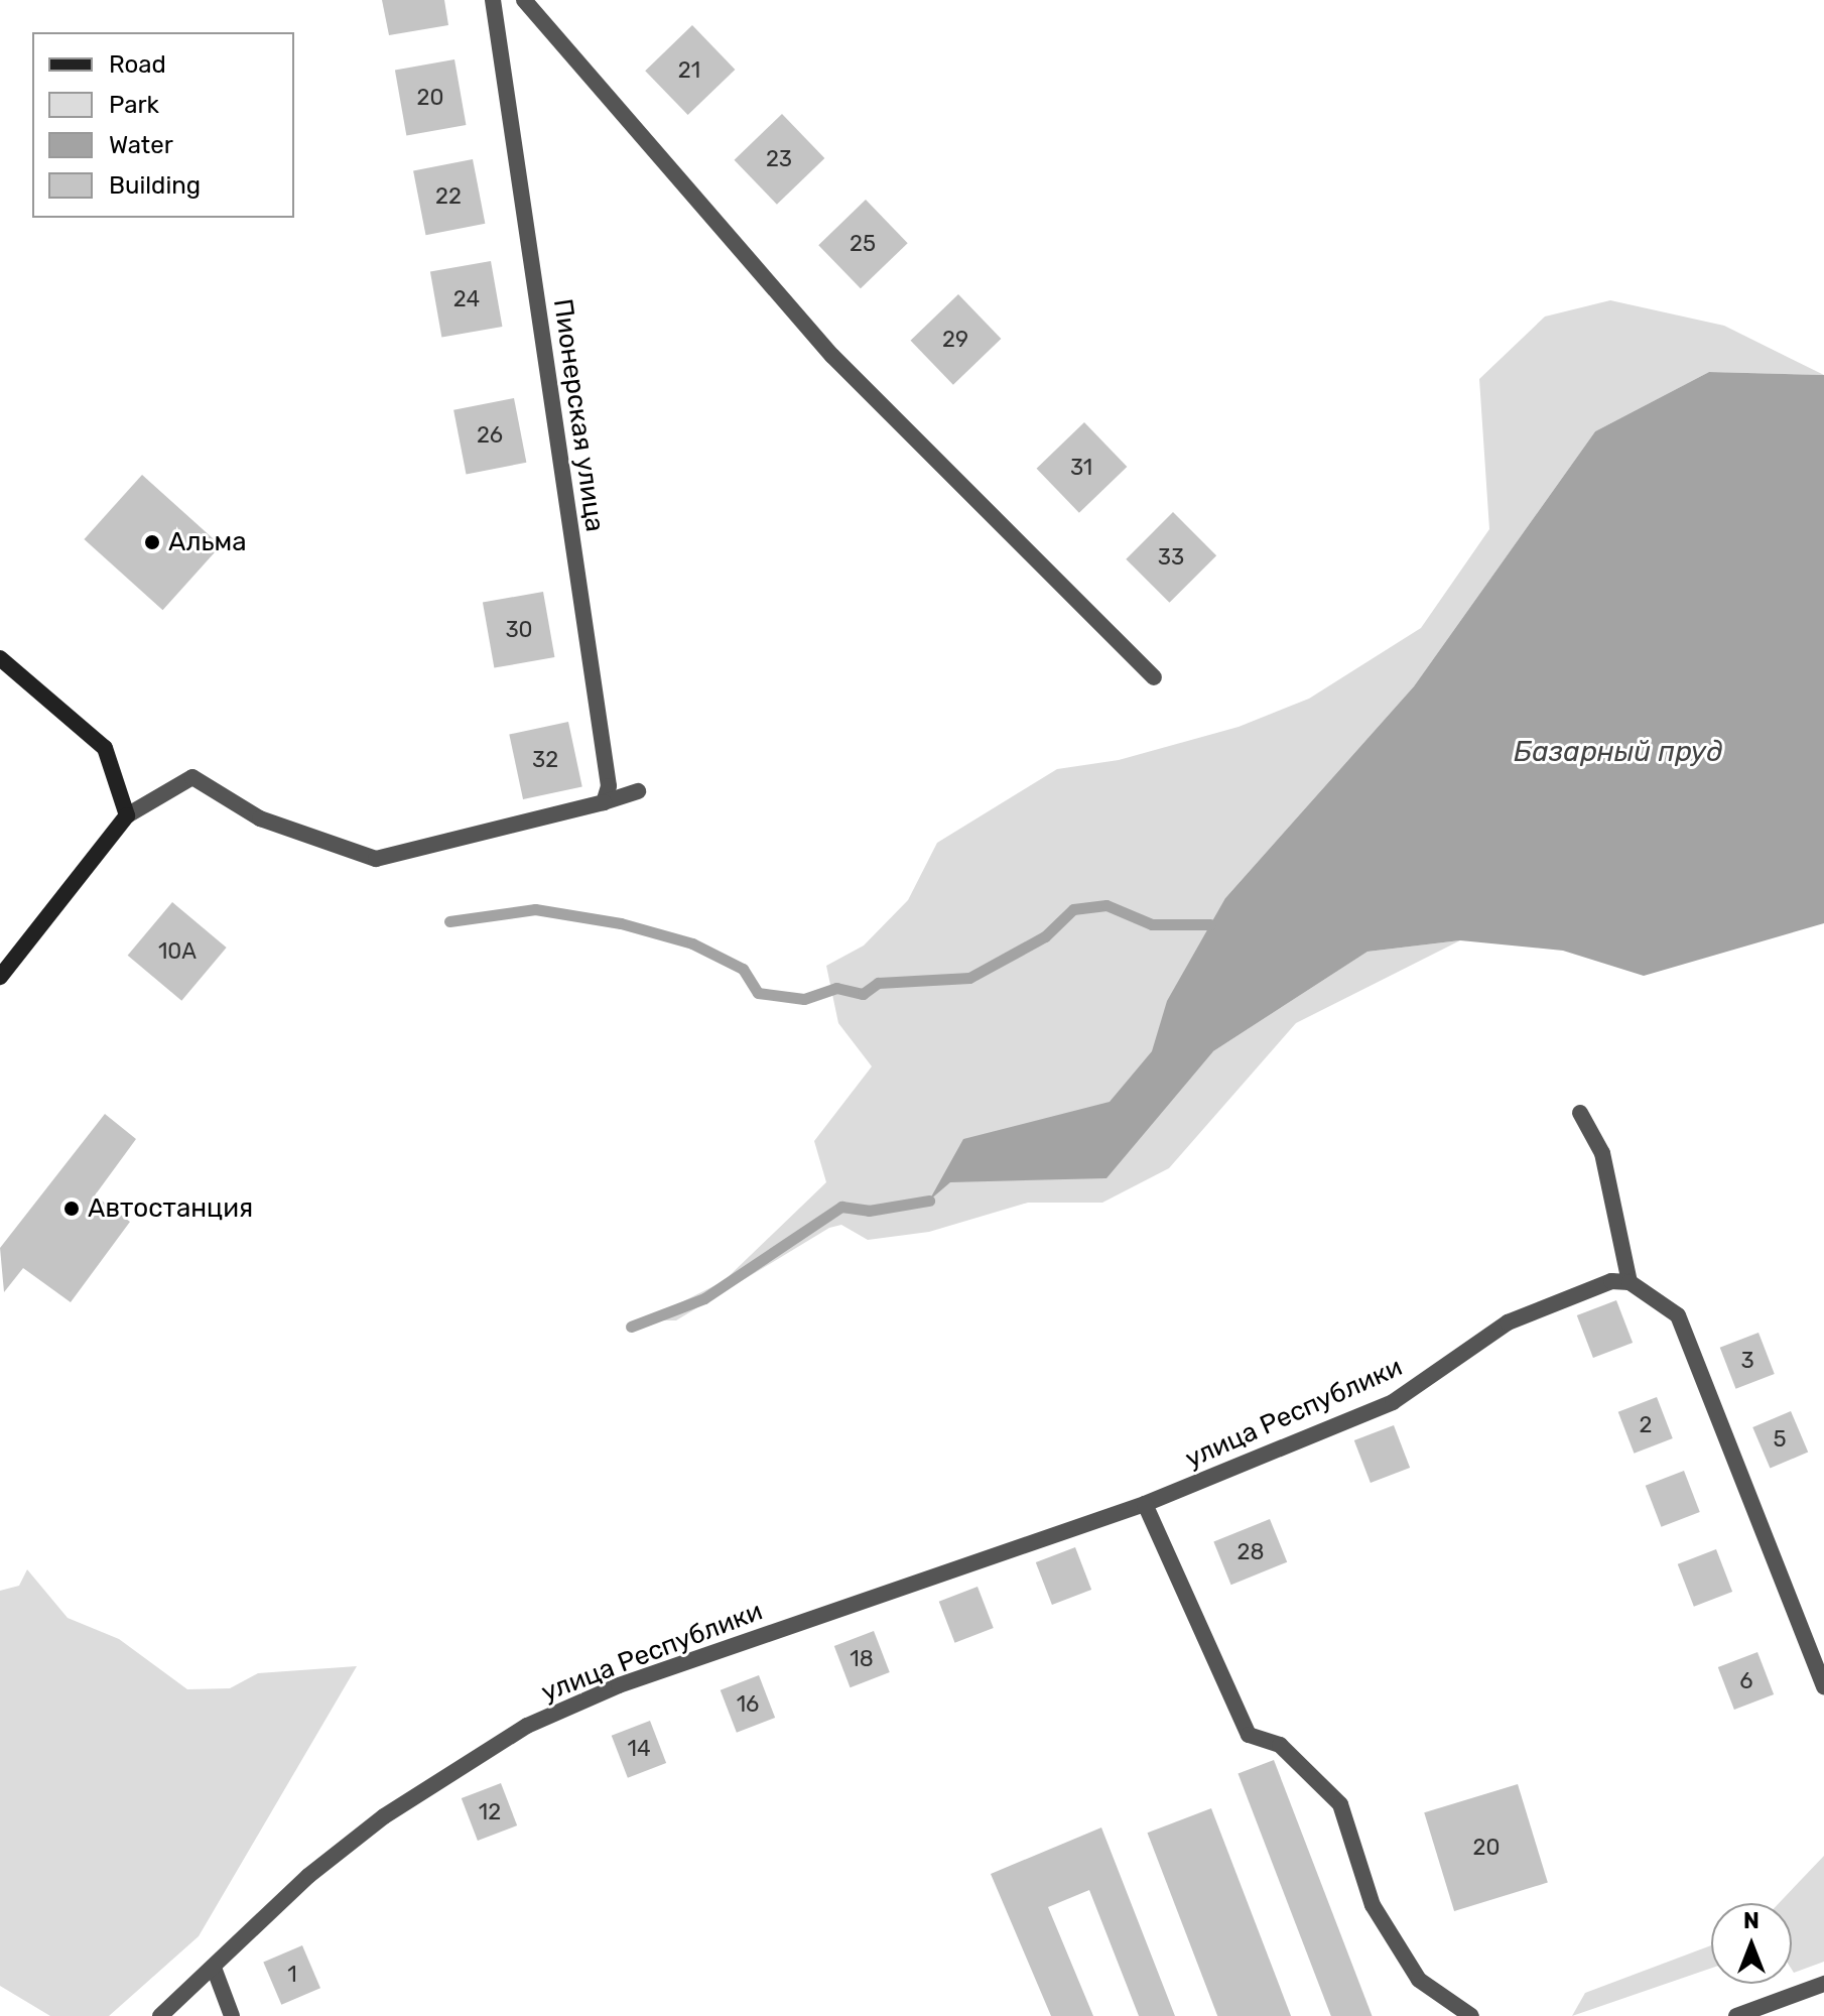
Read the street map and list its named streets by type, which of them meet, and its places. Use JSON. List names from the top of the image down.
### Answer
{
  "streets": {
    "street": ["Пионерская улица", "улица Республики"]
  },
  "water": ["Базарный пруд"],
  "places": ["Альма", "Автостанция"],
  "house_numbers": [
    "21",
    "20",
    "23",
    "22",
    "25",
    "24",
    "29",
    "26",
    "31",
    "33",
    "30",
    "32",
    "10А",
    "3",
    "2",
    "5",
    "28",
    "18",
    "6",
    "16",
    "14",
    "12",
    "20",
    "1"
  ],
  "legend": [
    "Road",
    "Park",
    "Water",
    "Building"
  ],
  "north": "top"
}
